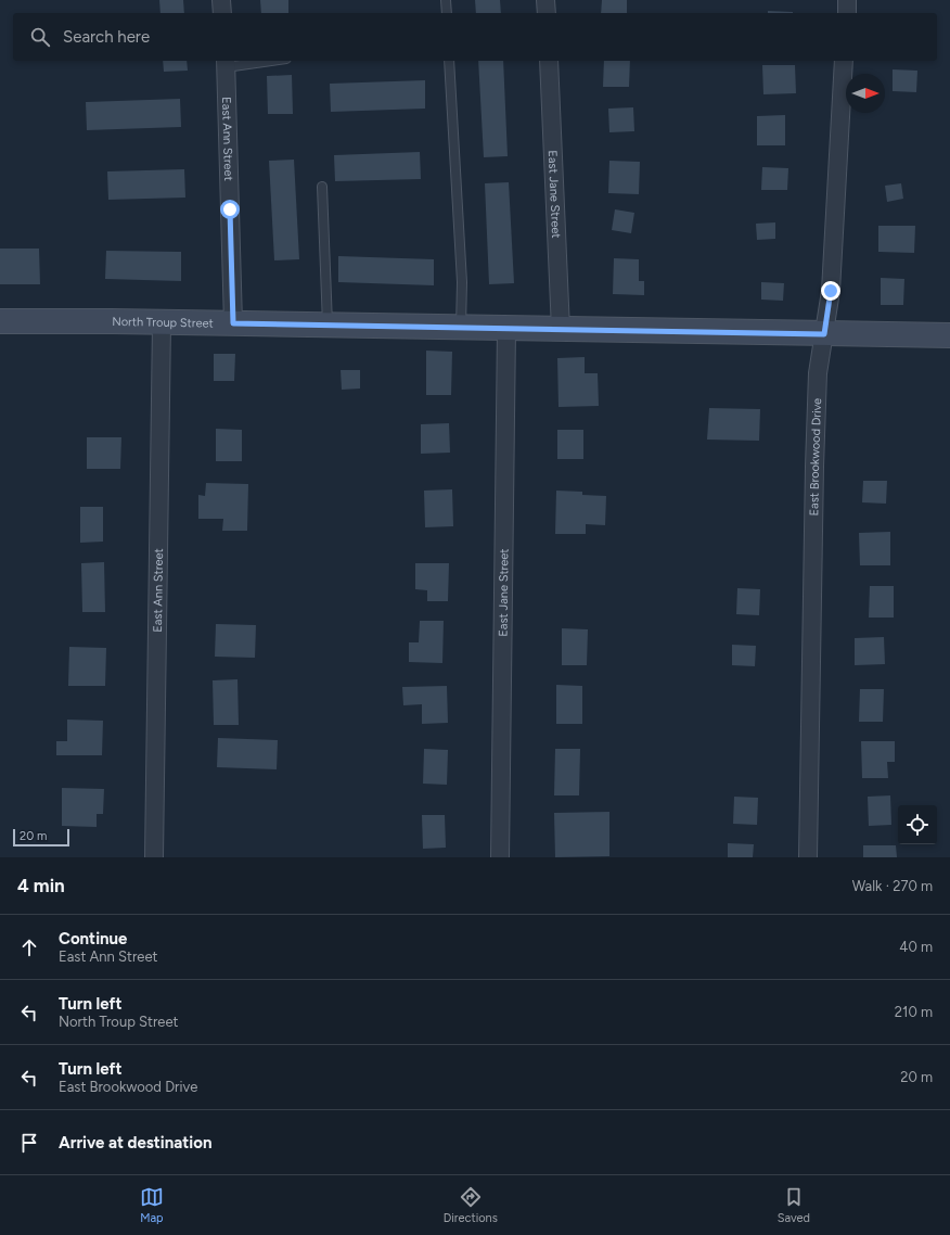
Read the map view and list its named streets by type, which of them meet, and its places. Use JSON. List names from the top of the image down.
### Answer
{
  "streets": {
    "street": [
      "East Ann Street",
      "East Jane Street",
      "North Troup Street",
      "East Brookwood Drive"
    ]
  },
  "crossings": [
    ["East Ann Street", "North Troup Street"],
    ["East Jane Street", "North Troup Street"],
    ["North Troup Street", "East Brookwood Drive"]
  ],
  "scale_bar": "20 m",
  "north": "right",
  "page": {
    "search": "Search here",
    "scale": "20 m",
    "heading": ["4 min", "Walk · 270 m"],
    "list": [
      ["Continue", "East Ann Street", "40 m"],
      ["Turn left", "North Troup Street", "210 m"],
      ["Turn left", "East Brookwood Drive", "20 m"],
      "Arrive at destination"
    ],
    "nav": ["Map", "Directions", "Saved"]
  }
}
